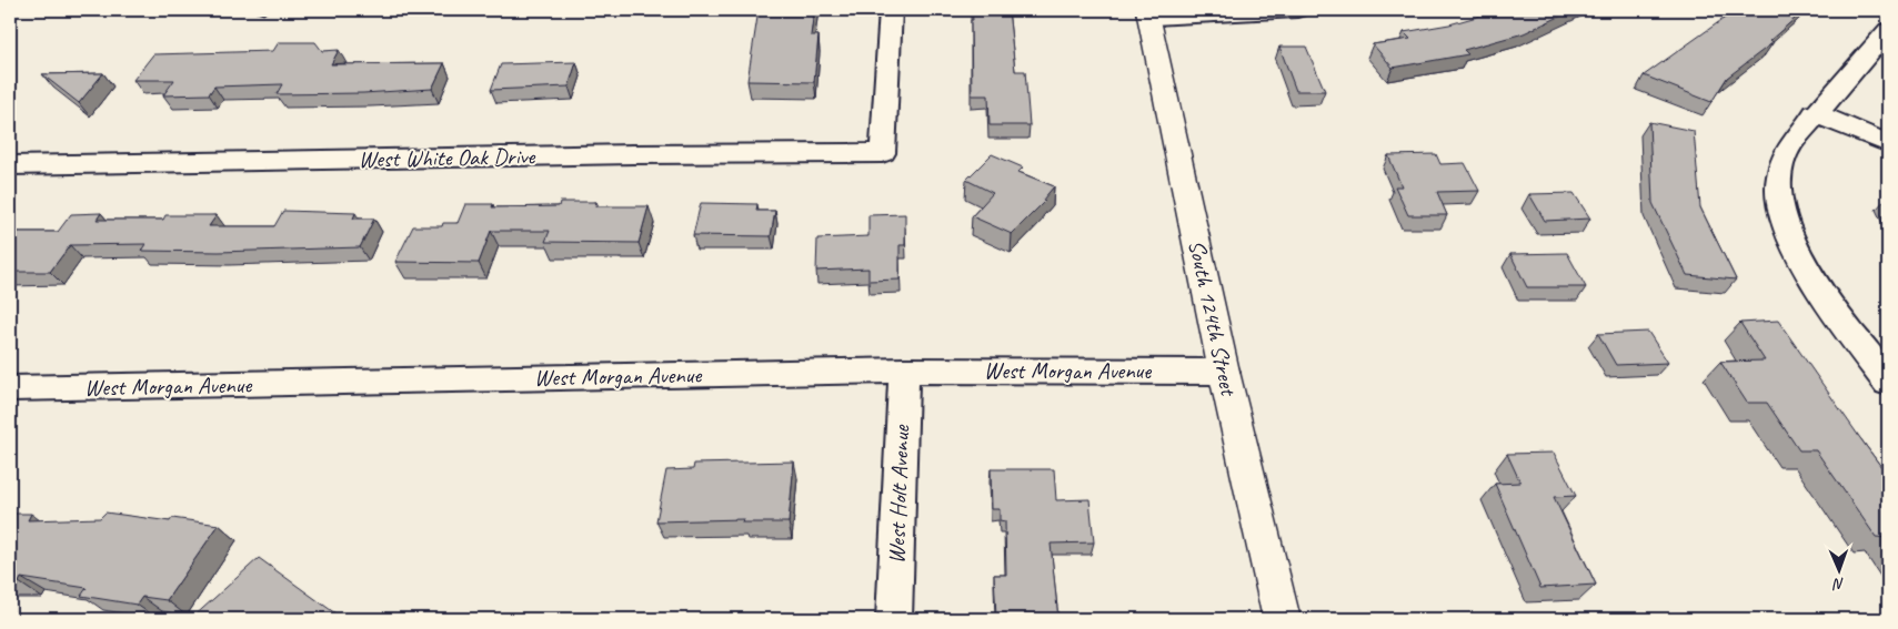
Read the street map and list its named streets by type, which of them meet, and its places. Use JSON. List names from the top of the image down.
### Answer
{
  "streets": {
    "street": [
      "West White Oak Drive",
      "South 124th Street",
      "West Morgan Avenue",
      "West Holt Avenue"
    ]
  },
  "crossings": [
    ["South 124th Street", "West Morgan Avenue"],
    ["West Morgan Avenue", "West Holt Avenue"]
  ],
  "north": "bottom"
}
